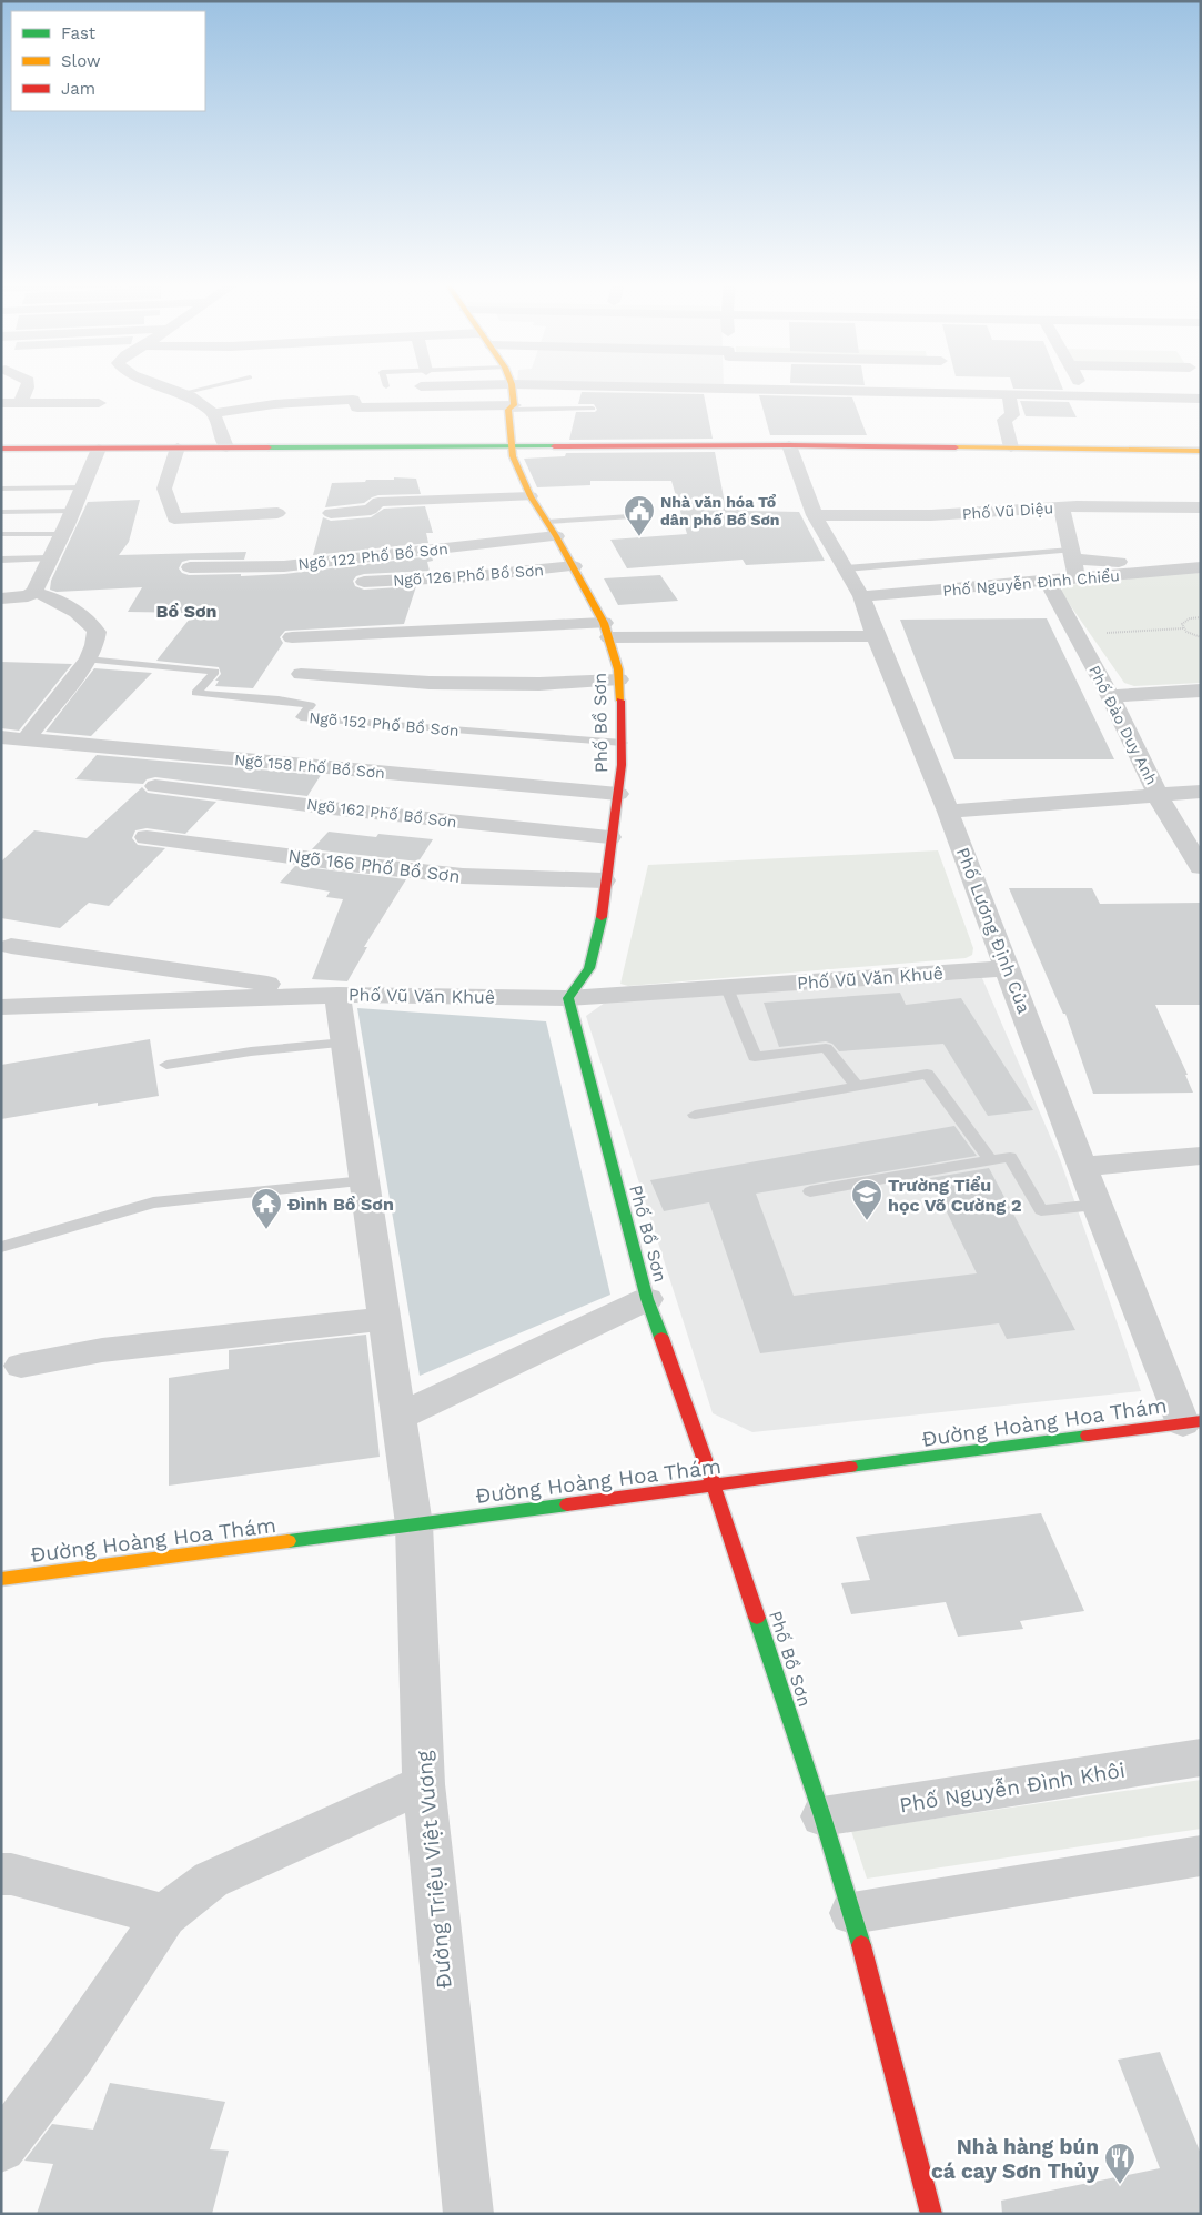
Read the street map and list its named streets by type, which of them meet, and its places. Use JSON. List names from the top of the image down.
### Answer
{
  "streets": {
    "main road": ["Phố Bồ Sơn", "Đường Hoàng Hoa Thám"],
    "street": [
      "Phố Vũ Diệu",
      "Ngõ 122 Phố Bồ Sơn",
      "Ngõ 126 Phố Bồ Sơn",
      "Phố Nguyễn Đình Chiểu",
      "Phố Đào Duy Anh",
      "Ngõ 158 Phố Bồ Sơn",
      "Ngõ 162 Phố Bồ Sơn",
      "Ngõ 166 Phố Bồ Sơn",
      "Phố Lương Định Của",
      "Phố Vũ Văn Khuê",
      "Phố Nguyễn Đình Khôi",
      "Đường Triệu Việt Vương"
    ],
    "lane": ["Ngõ 152 Phố Bồ Sơn"]
  },
  "crossings": [
    ["Phố Vũ Diệu", "Phố Lương Định Của"],
    ["Ngõ 122 Phố Bồ Sơn", "Phố Bồ Sơn"],
    ["Ngõ 126 Phố Bồ Sơn", "Phố Bồ Sơn"],
    ["Phố Nguyễn Đình Chiểu", "Phố Đào Duy Anh"],
    ["Phố Nguyễn Đình Chiểu", "Phố Lương Định Của"],
    ["Phố Bồ Sơn", "Ngõ 152 Phố Bồ Sơn"],
    ["Phố Bồ Sơn", "Ngõ 158 Phố Bồ Sơn"],
    ["Phố Bồ Sơn", "Ngõ 162 Phố Bồ Sơn"],
    ["Phố Bồ Sơn", "Ngõ 166 Phố Bồ Sơn"],
    ["Phố Bồ Sơn", "Phố Vũ Văn Khuê"],
    ["Phố Bồ Sơn", "Đường Hoàng Hoa Thám"],
    ["Phố Bồ Sơn", "Phố Nguyễn Đình Khôi"],
    ["Phố Lương Định Của", "Phố Vũ Văn Khuê"],
    ["Phố Lương Định Của", "Đường Hoàng Hoa Thám"],
    ["Phố Vũ Văn Khuê", "Đường Hoàng Hoa Thám"],
    ["Phố Vũ Văn Khuê", "Đường Triệu Việt Vương"],
    ["Đường Hoàng Hoa Thám", "Đường Triệu Việt Vương"]
  ],
  "districts": ["Bồ Sơn"],
  "places": {
    "public building": ["Nhà văn hóa Tổ dân phố Bồ Sơn"],
    "school or university": ["Trường Tiểu học Võ Cường 2"],
    "temple": ["Đình Bồ Sơn"],
    "restaurant": ["Nhà hàng bún cá cay Sơn Thủy"]
  },
  "legend": ["Fast", "Slow", "Jam"]
}
